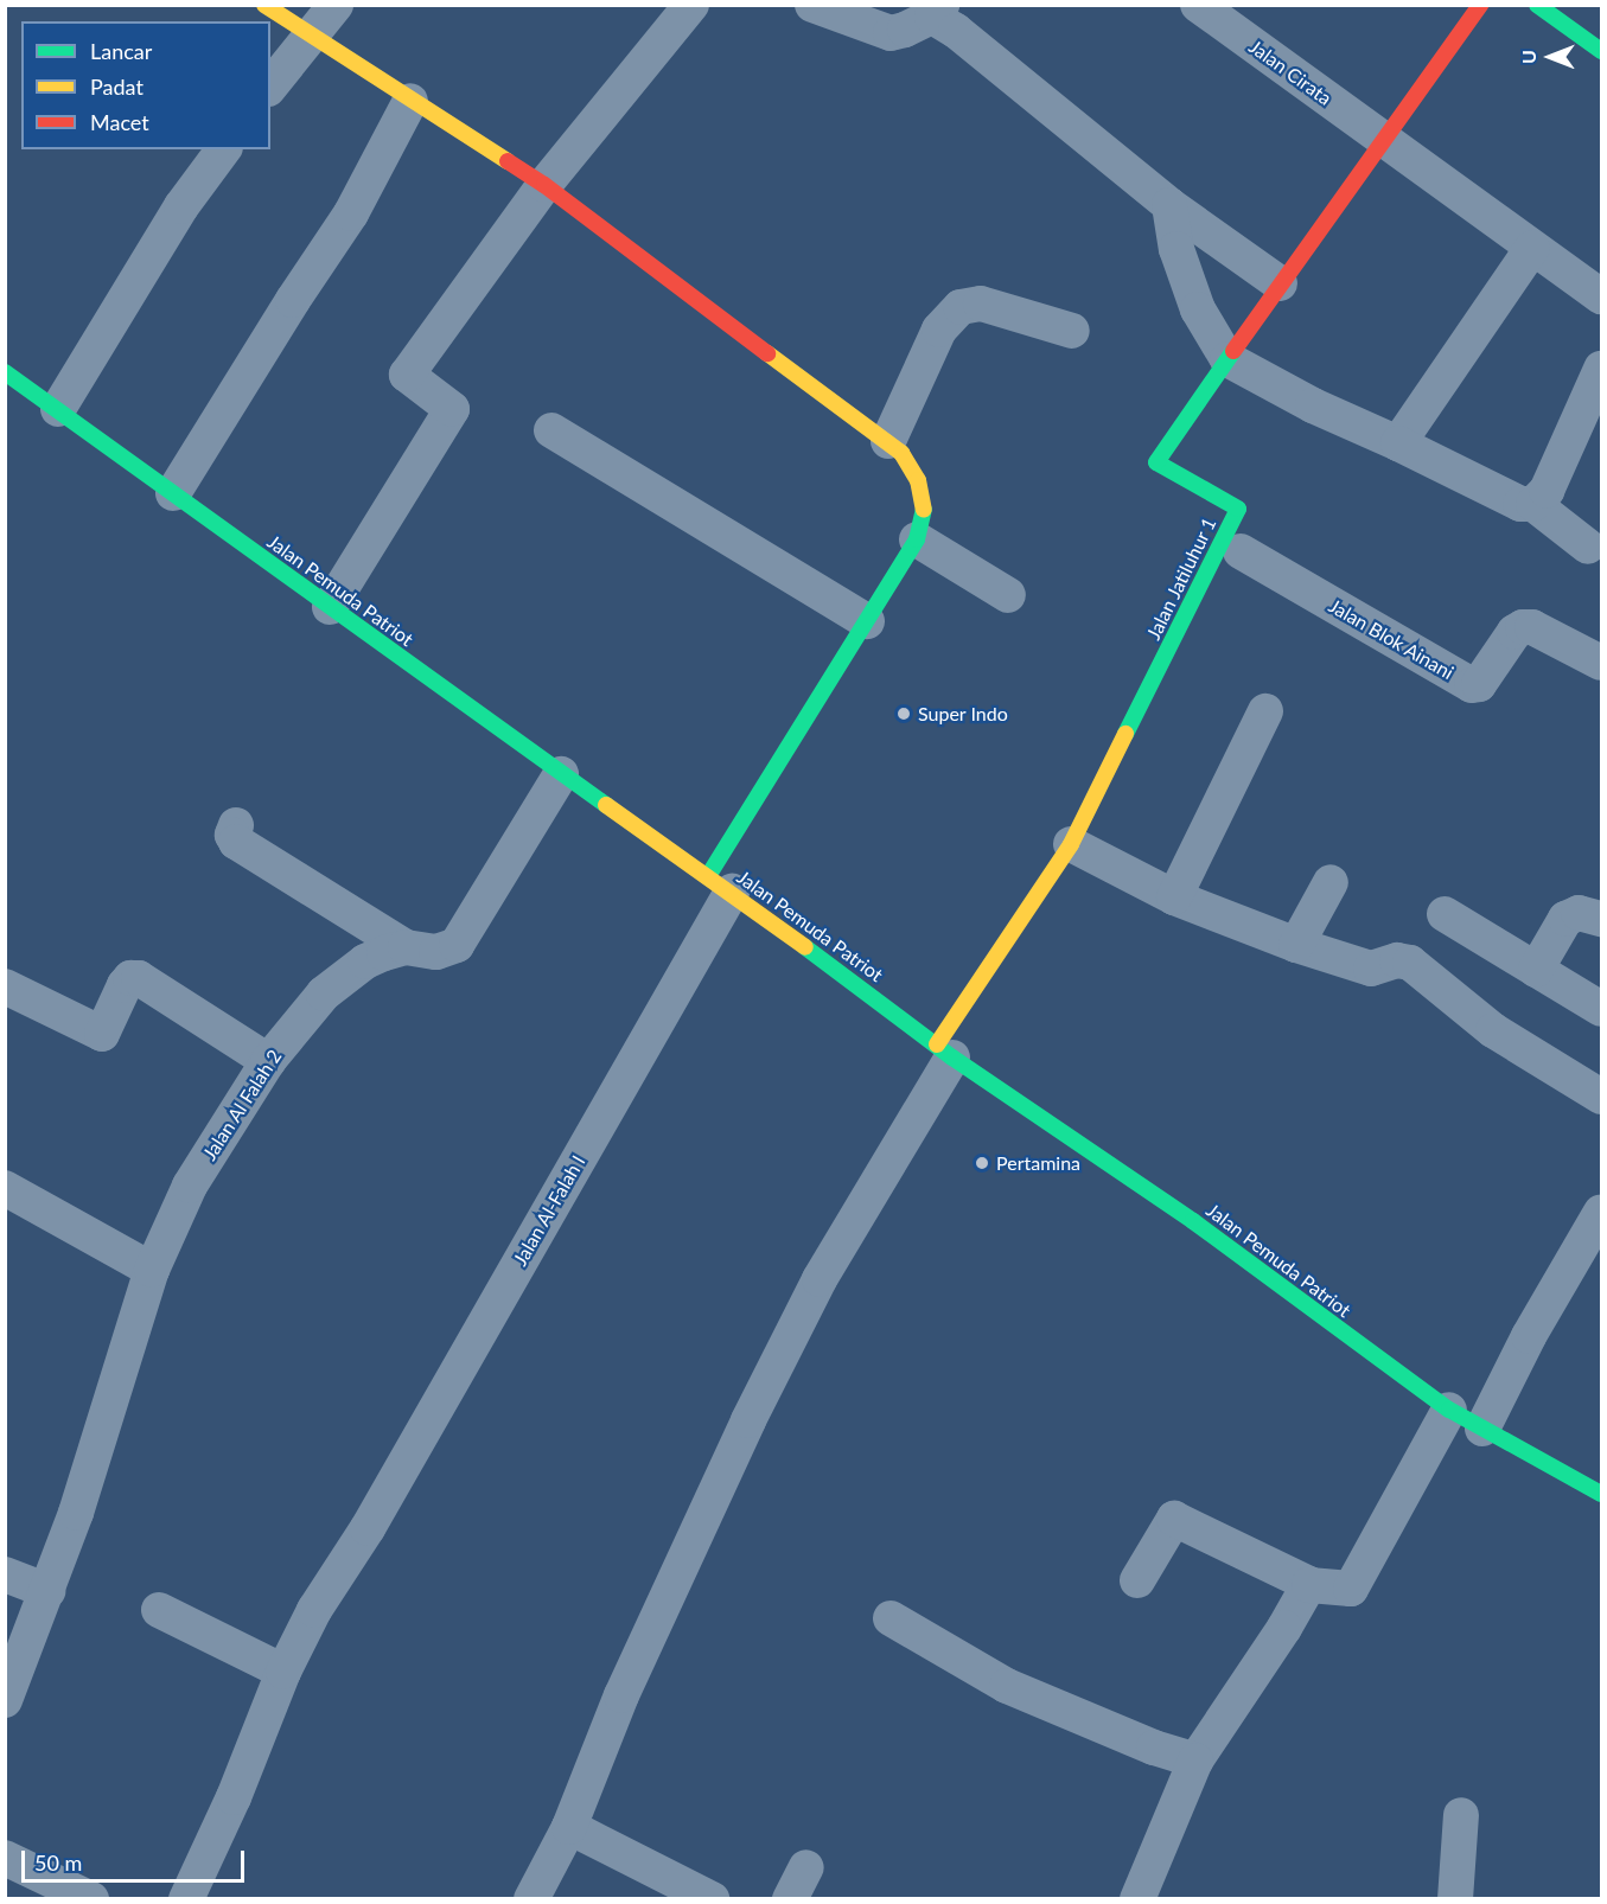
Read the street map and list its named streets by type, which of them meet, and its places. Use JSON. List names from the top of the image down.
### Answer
{
  "streets": {
    "street": [
      "Jalan Cirata",
      "Jalan Jatiluhur 1",
      "Jalan Pemuda Patriot",
      "Jalan Blok Ainani",
      "Jalan Al Falah 2",
      "Jalan Al-Falah I"
    ]
  },
  "crossings": [
    ["Jalan Cirata", "Jalan Jatiluhur 1"],
    ["Jalan Jatiluhur 1", "Jalan Pemuda Patriot"],
    ["Jalan Pemuda Patriot", "Jalan Al Falah 2"],
    ["Jalan Pemuda Patriot", "Jalan Al-Falah I"]
  ],
  "places": ["Super Indo", "Pertamina"],
  "legend": ["Lancar", "Padat", "Macet"],
  "scale_bar": "50 m",
  "north": "left"
}
